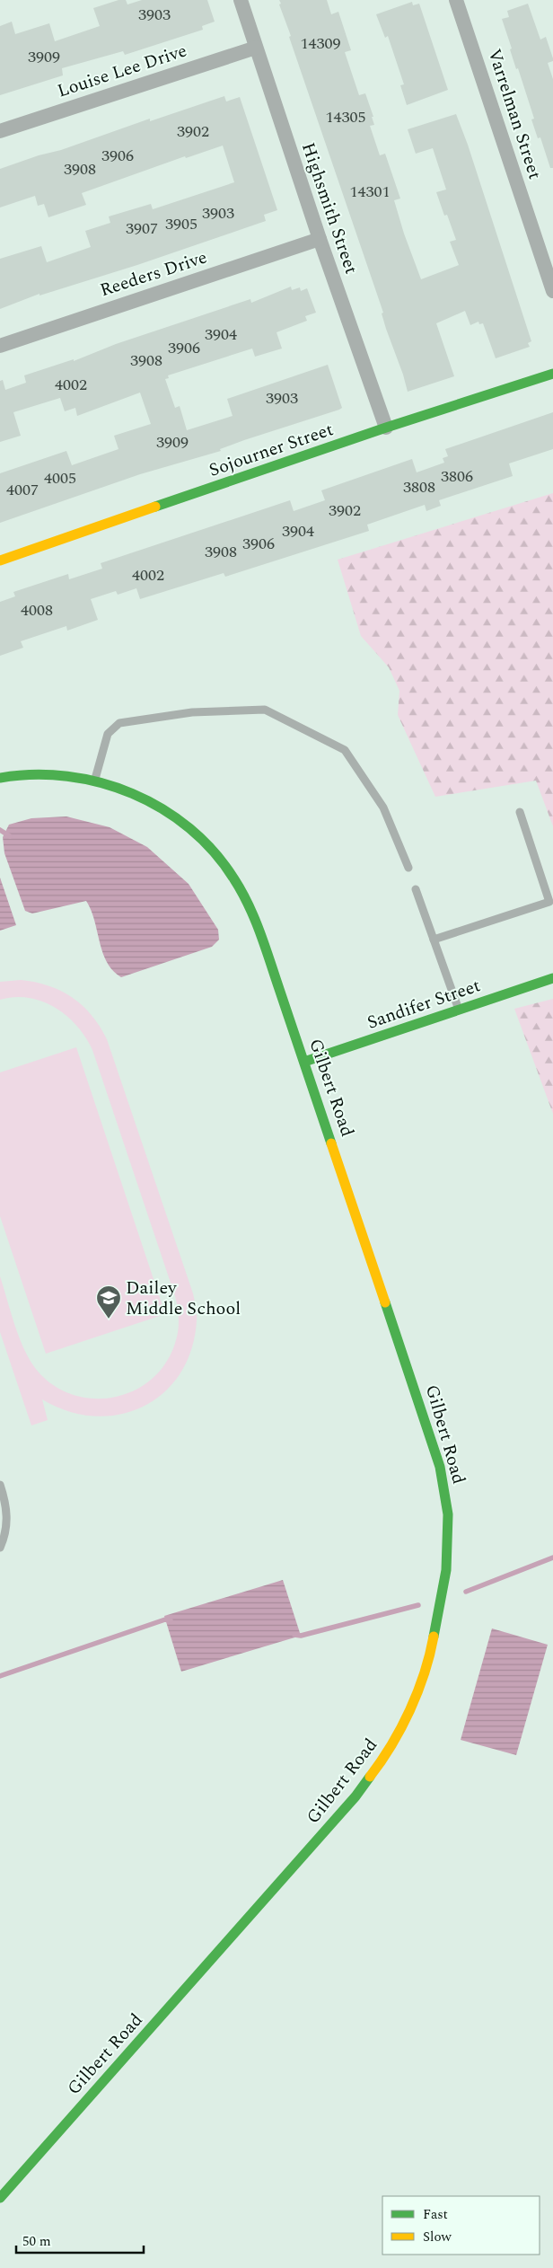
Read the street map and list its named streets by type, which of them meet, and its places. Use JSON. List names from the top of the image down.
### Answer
{
  "streets": {
    "street": [
      "Louise Lee Drive",
      "Varrelman Street",
      "Highsmith Street",
      "Reeders Drive",
      "Sojourner Street",
      "Sandifer Street",
      "Gilbert Road"
    ]
  },
  "crossings": [
    ["Louise Lee Drive", "Highsmith Street"],
    ["Highsmith Street", "Reeders Drive"],
    ["Highsmith Street", "Sojourner Street"],
    ["Sandifer Street", "Gilbert Road"]
  ],
  "places": {
    "school or university": ["Dailey Middle School"]
  },
  "house_numbers": [
    "3903",
    "14309",
    "3909",
    "14305",
    "3902",
    "3906",
    "3908",
    "14301",
    "3903",
    "3905",
    "3907",
    "3904",
    "3906",
    "3908",
    "4002",
    "3903",
    "3909",
    "3806",
    "4005",
    "3808",
    "4007",
    "3902",
    "3904",
    "3906",
    "3908",
    "4002",
    "4008"
  ],
  "legend": ["Fast", "Slow"],
  "scale_bar": "50 m"
}
